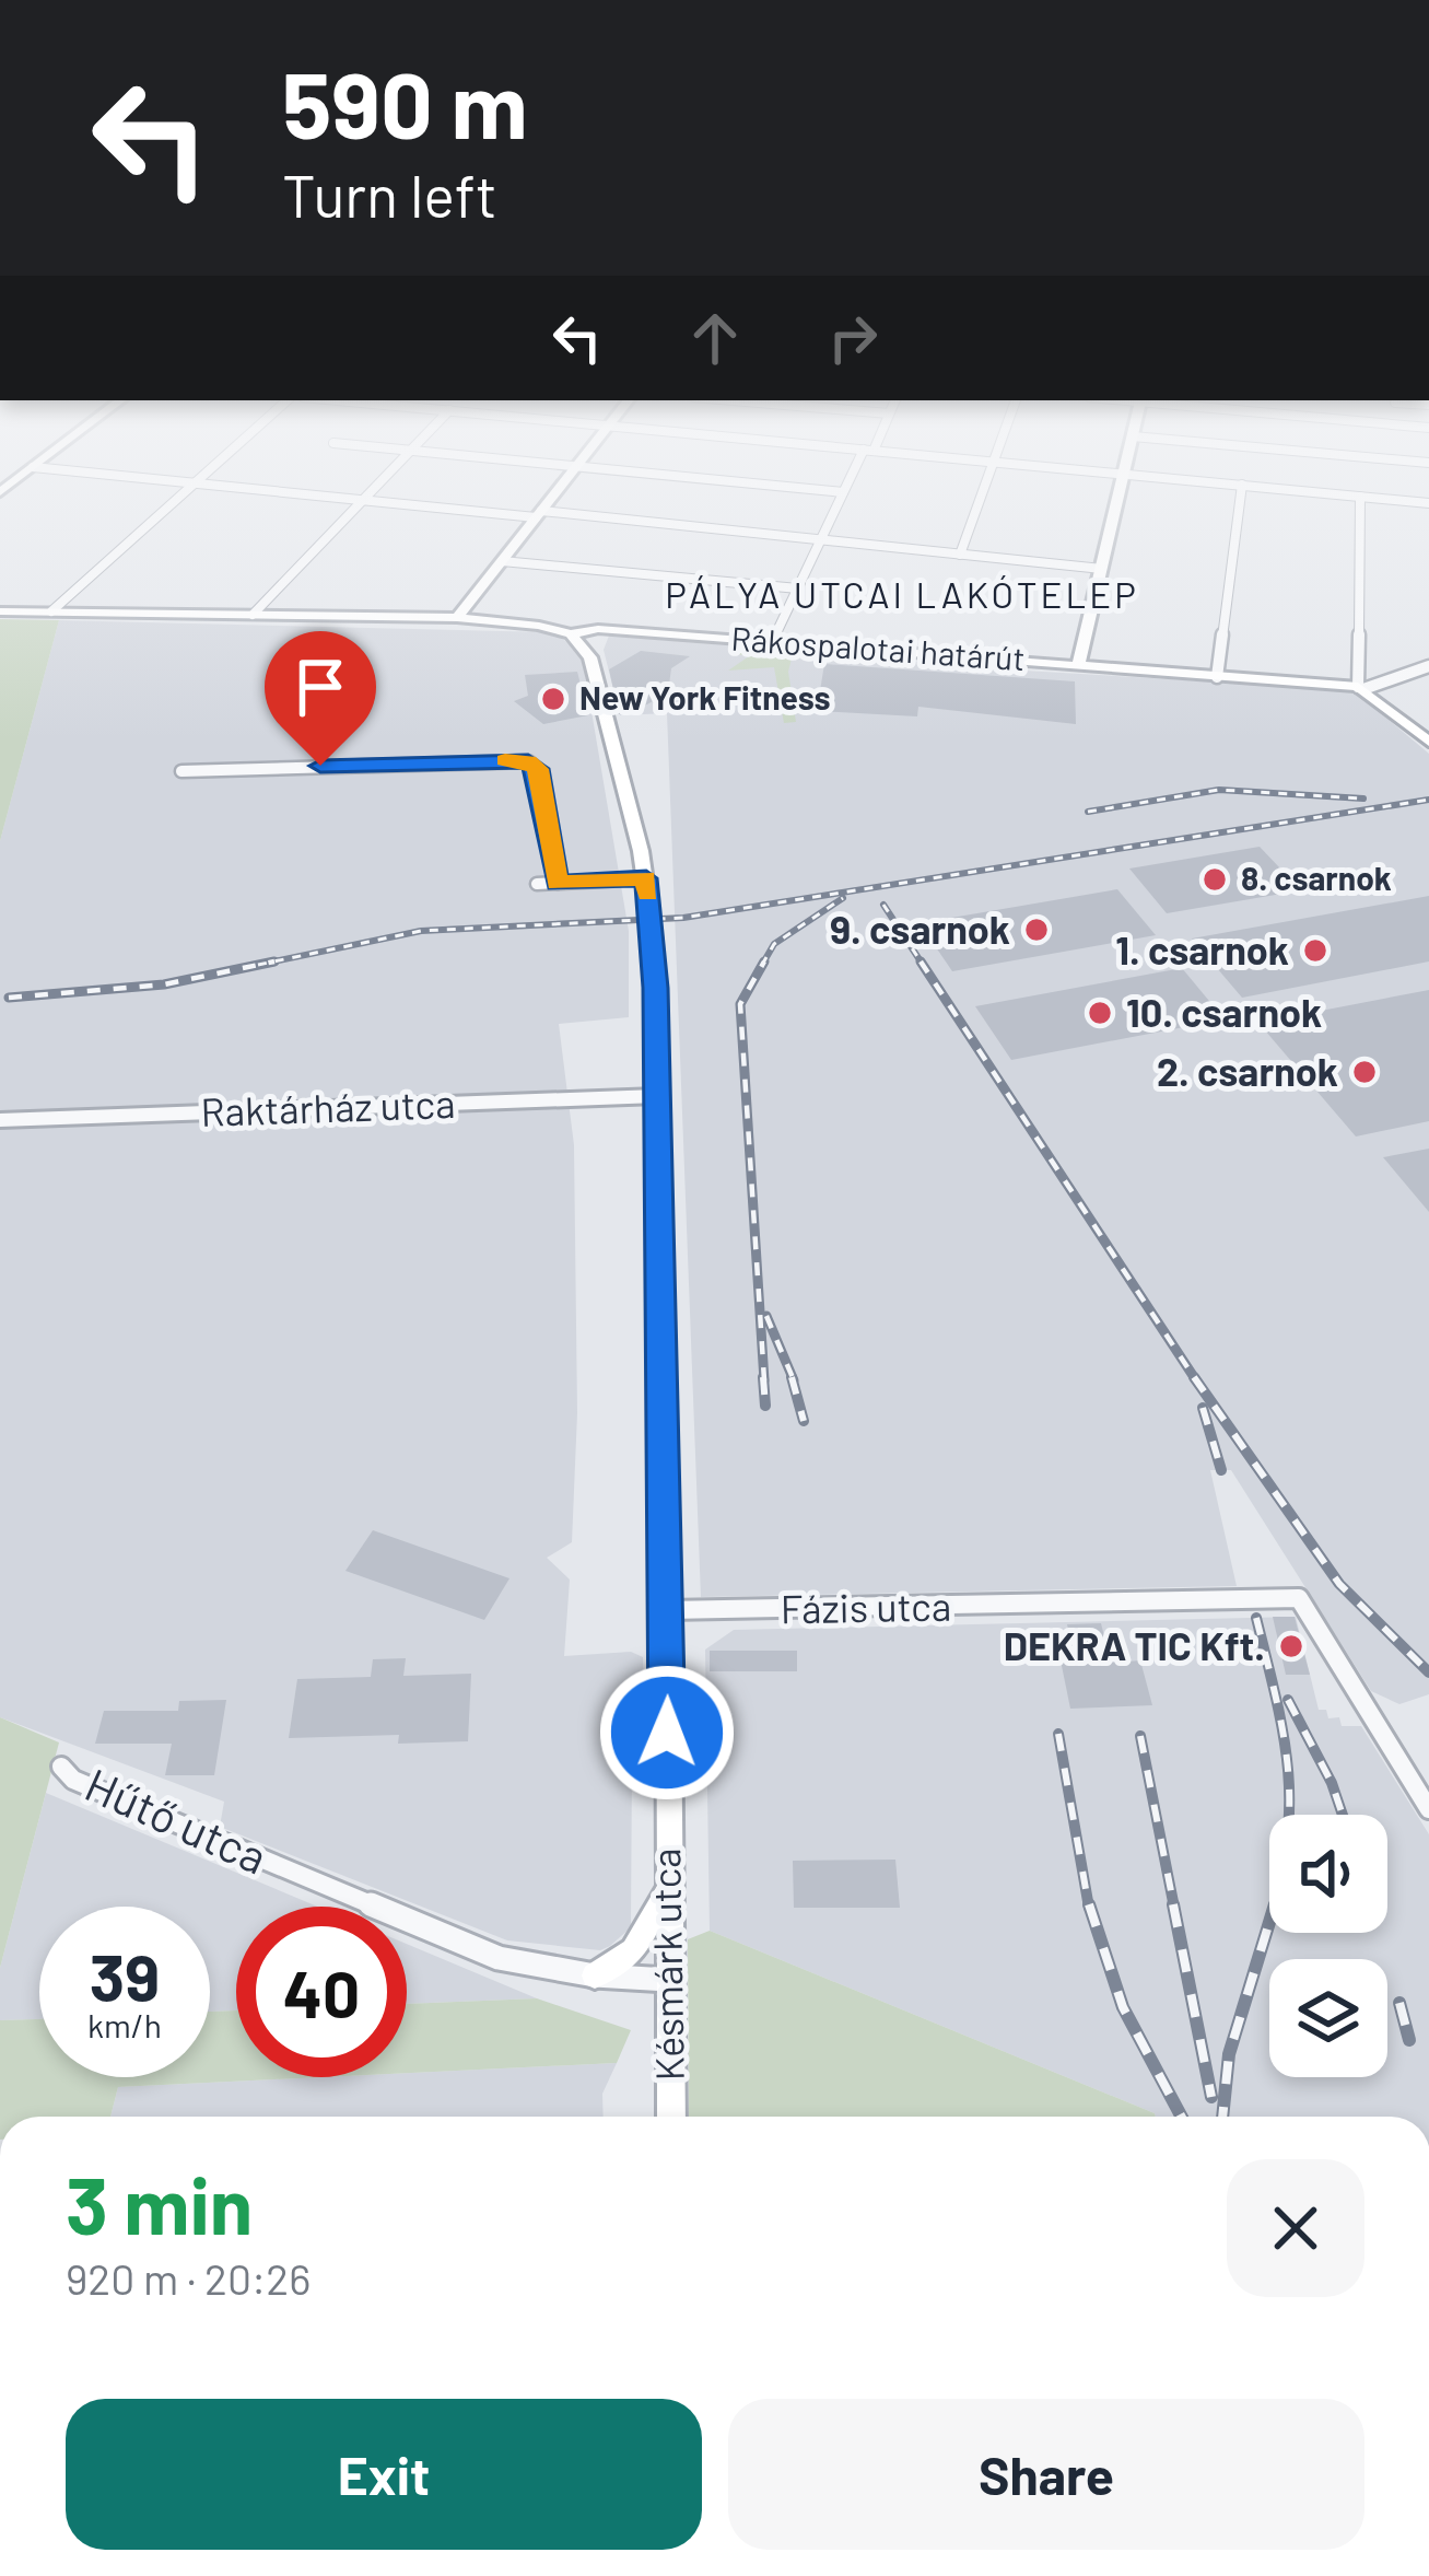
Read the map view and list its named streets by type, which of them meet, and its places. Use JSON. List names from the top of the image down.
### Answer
{
  "streets": {
    "street": [
      "Rákospalotai határút",
      "Raktárház utca",
      "Fázis utca",
      "Hűtő utca",
      "Késmárk utca"
    ]
  },
  "crossings": [
    ["Rákospalotai határút", "Késmárk utca"],
    ["Raktárház utca", "Késmárk utca"],
    ["Fázis utca", "Késmárk utca"],
    ["Hűtő utca", "Késmárk utca"]
  ],
  "districts": ["PÁLYA UTCAI LAKÓTELEP"],
  "places": [
    "New York Fitness",
    "8. csarnok",
    "9. csarnok",
    "1. csarnok",
    "10. csarnok",
    "2. csarnok",
    "DEKRA TIC Kft."
  ],
  "page": {
    "turn": ["590 m", "Turn left"],
    "speed": "39 km/h",
    "limit": "40",
    "heading": ["3 min", "920 m · 20:26"],
    "buttons": ["Exit", "Share"]
  }
}
